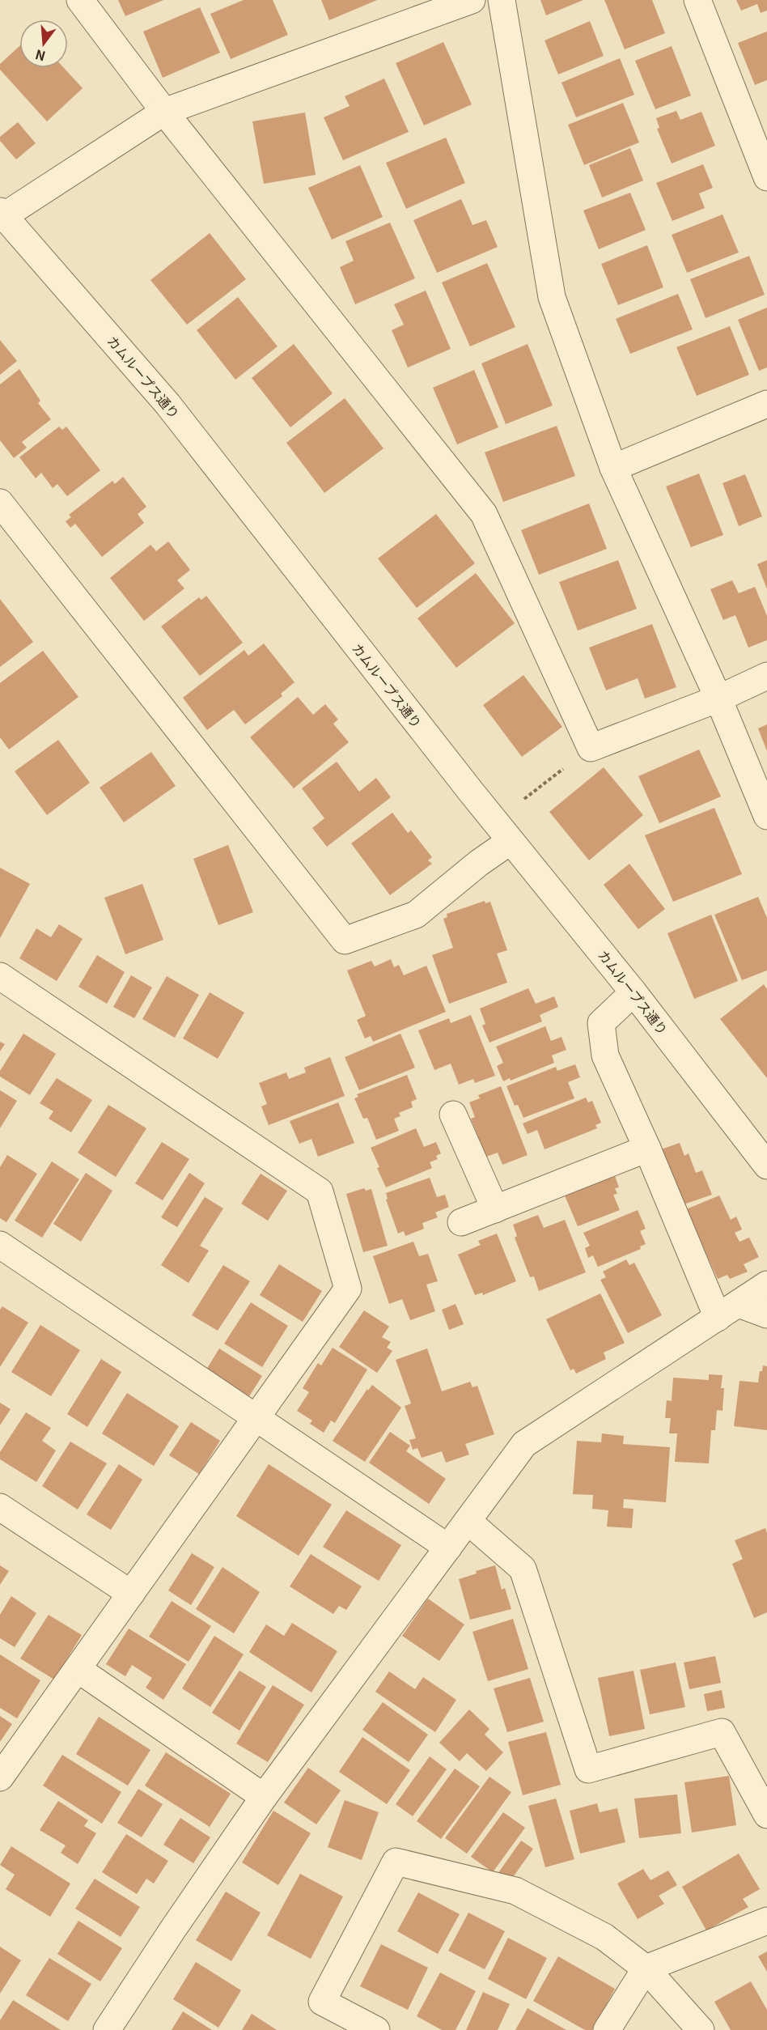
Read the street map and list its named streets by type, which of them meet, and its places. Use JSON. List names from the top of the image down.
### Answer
{
  "streets": {
    "street": ["カムループス通り"]
  },
  "north": "bottom"
}
